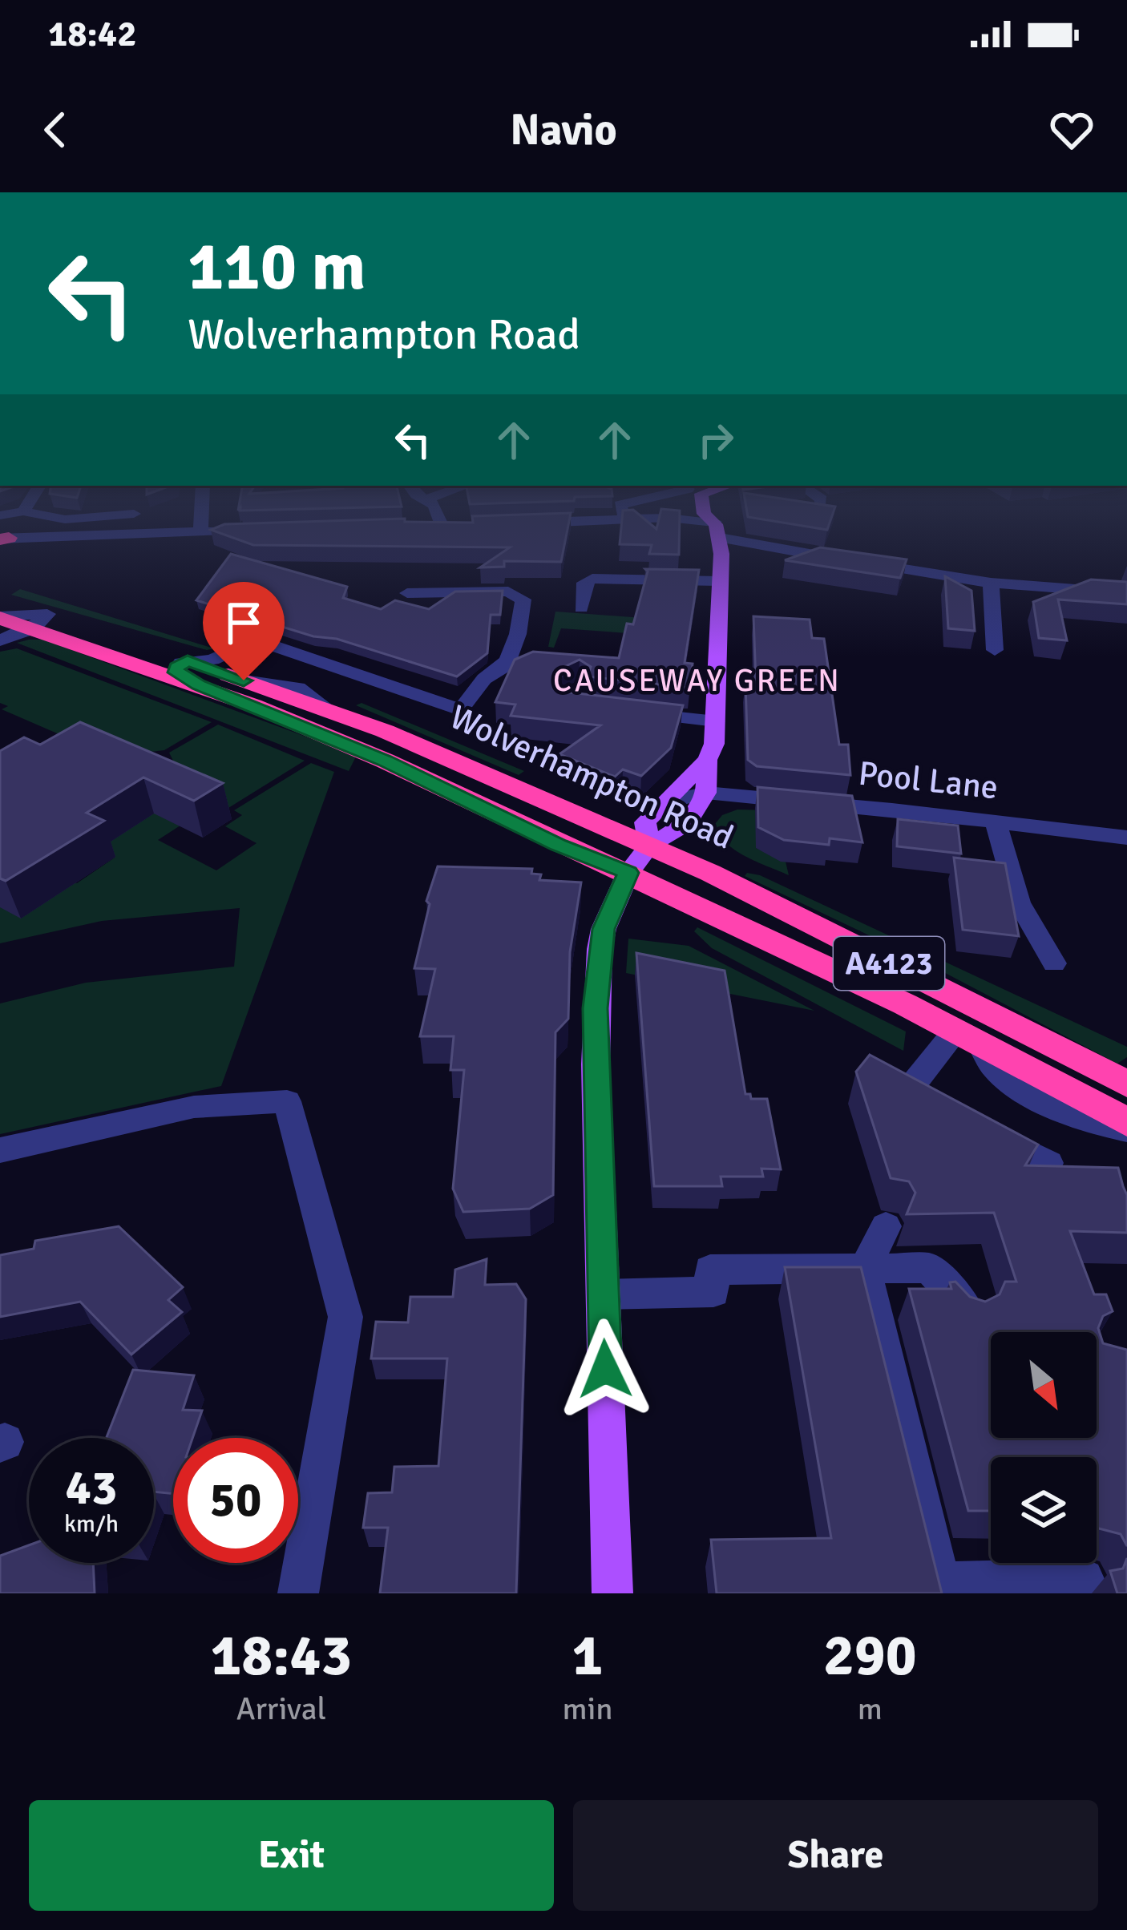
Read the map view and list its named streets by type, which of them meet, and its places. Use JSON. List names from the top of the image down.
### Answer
{
  "streets": {
    "highway": ["Wolverhampton Road", "A4123"],
    "street": ["Pool Lane"]
  },
  "districts": ["CAUSEWAY GREEN"],
  "north": "bottom right",
  "page": {
    "status": "18:42",
    "header": "Navio",
    "turn": ["110 m", "Wolverhampton Road"],
    "speed": "43 km/h",
    "limit": "50",
    "eta": [
      "18:43",
      "Arrival",
      "1",
      "min",
      "290",
      "m"
    ],
    "buttons": ["Exit", "Share"]
  }
}
